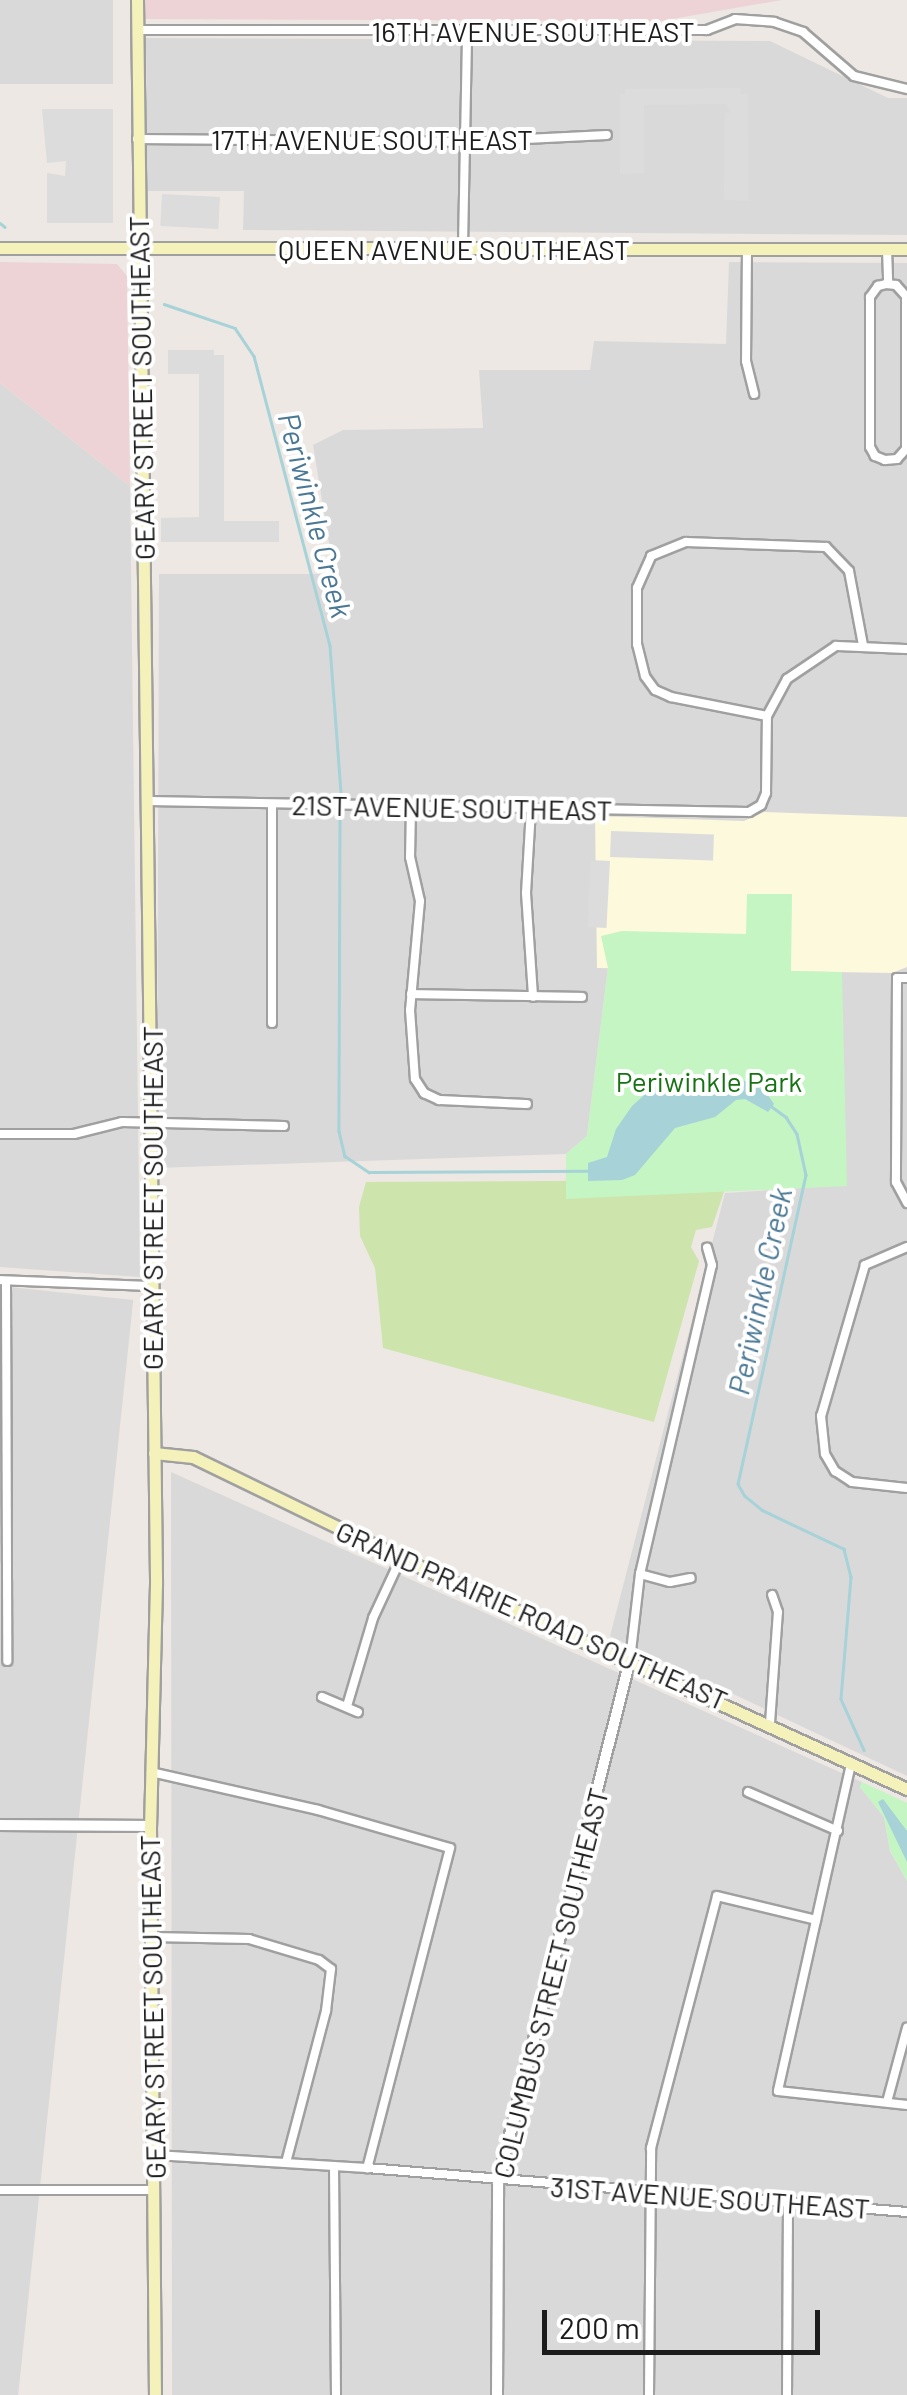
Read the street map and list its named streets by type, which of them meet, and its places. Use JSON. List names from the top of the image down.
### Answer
{
  "streets": {
    "main road": ["QUEEN AVENUE SOUTHEAST", "GEARY STREET SOUTHEAST", "GRAND PRAIRIE ROAD SOUTHEAST"],
    "street": [
      "16TH AVENUE SOUTHEAST",
      "17TH AVENUE SOUTHEAST",
      "21ST AVENUE SOUTHEAST",
      "COLUMBUS STREET SOUTHEAST",
      "31ST AVENUE SOUTHEAST"
    ]
  },
  "crossings": [
    ["16TH AVENUE SOUTHEAST", "GEARY STREET SOUTHEAST"],
    ["17TH AVENUE SOUTHEAST", "GEARY STREET SOUTHEAST"],
    ["QUEEN AVENUE SOUTHEAST", "GEARY STREET SOUTHEAST"],
    ["GEARY STREET SOUTHEAST", "21ST AVENUE SOUTHEAST"],
    ["GEARY STREET SOUTHEAST", "GRAND PRAIRIE ROAD SOUTHEAST"],
    ["GEARY STREET SOUTHEAST", "31ST AVENUE SOUTHEAST"],
    ["GRAND PRAIRIE ROAD SOUTHEAST", "COLUMBUS STREET SOUTHEAST"],
    ["COLUMBUS STREET SOUTHEAST", "31ST AVENUE SOUTHEAST"]
  ],
  "water": ["Periwinkle Creek"],
  "parks": ["Periwinkle Park"],
  "scale_bar": "200 m"
}
